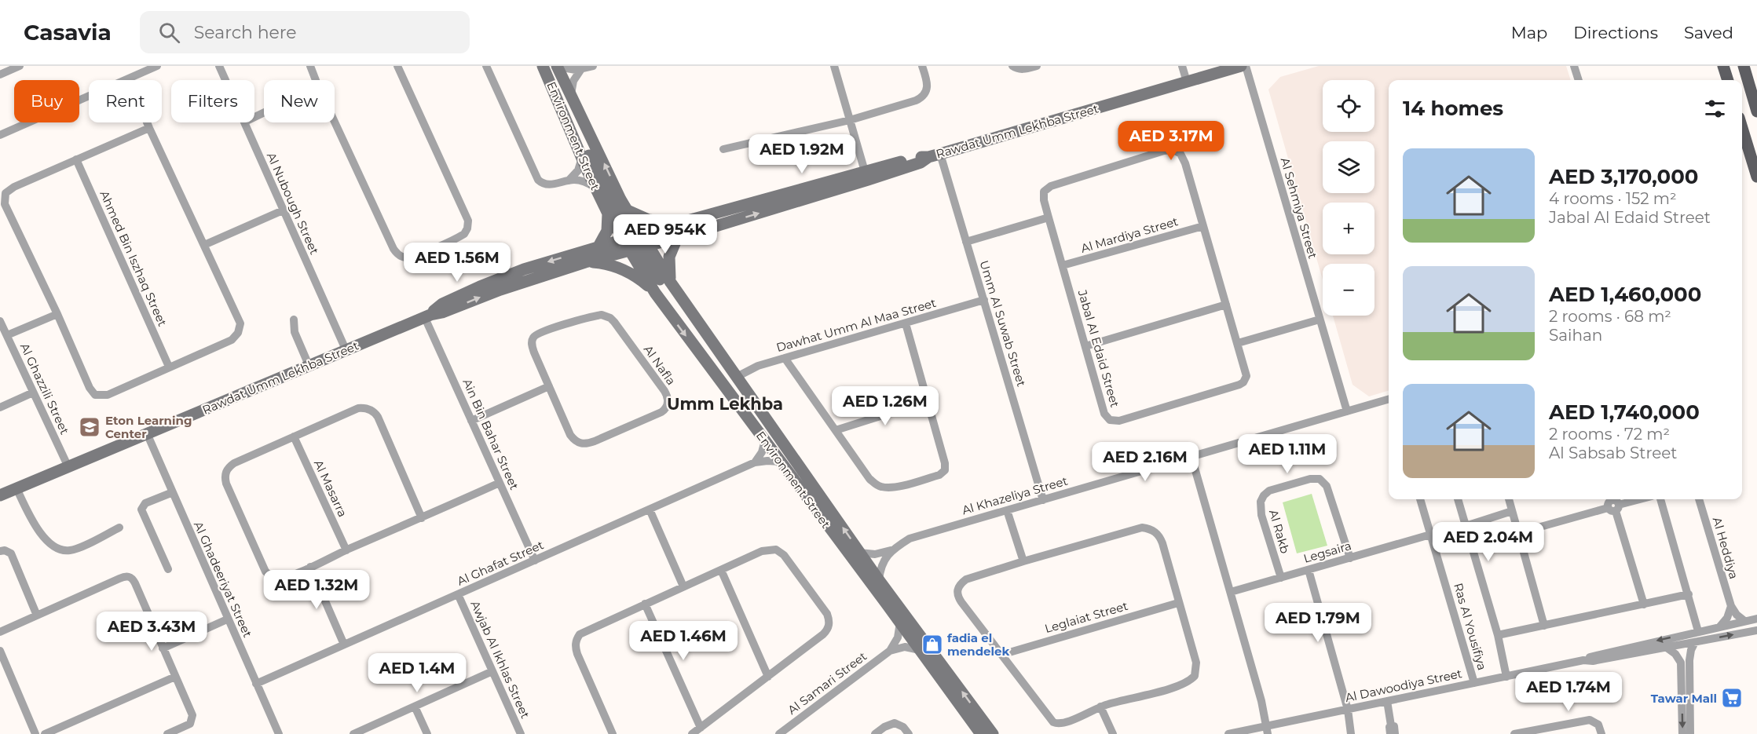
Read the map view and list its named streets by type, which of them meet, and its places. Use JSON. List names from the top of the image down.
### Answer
{
  "streets": {
    "street": [
      "Rawdat Umm Lekhba Street",
      "Environment Street",
      "Al Nubough Street",
      "Al Sehmiya Street",
      "Al Mardiya Street",
      "Ahmed Bin Iszhaq Street",
      "Umm Al Suwab Street",
      "Dawhat Umm Al Maa Street",
      "Jabal Al Edaid Street",
      "Al Nafla",
      "Al Ghazzili Street",
      "Ain Bin Bahar Street",
      "Al Masarra",
      "Al Khazeliya Street",
      "Al Rakb",
      "Al Heddiya",
      "Legsaira",
      "Al Ghafat Street",
      "Al Ghadeeriyat Street",
      "Leglaiat Street",
      "Ras Al Yousifiya",
      "Awjab Al Ikhlas Street",
      "Al Samari Street",
      "Al Dawoodiya Street"
    ]
  },
  "crossings": [
    ["Rawdat Umm Lekhba Street", "Environment Street"],
    ["Rawdat Umm Lekhba Street", "Al Nubough Street"],
    ["Rawdat Umm Lekhba Street", "Umm Al Suwab Street"],
    ["Rawdat Umm Lekhba Street", "Al Ghazzili Street"],
    ["Rawdat Umm Lekhba Street", "Ain Bin Bahar Street"],
    ["Rawdat Umm Lekhba Street", "Al Ghadeeriyat Street"],
    ["Environment Street", "Dawhat Umm Al Maa Street"],
    ["Environment Street", "Al Khazeliya Street"],
    ["Environment Street", "Al Ghafat Street"],
    ["Environment Street", "Al Samari Street"],
    ["Al Sehmiya Street", "Al Khazeliya Street"],
    ["Al Mardiya Street", "Jabal Al Edaid Street"],
    ["Umm Al Suwab Street", "Dawhat Umm Al Maa Street"],
    ["Umm Al Suwab Street", "Al Khazeliya Street"],
    ["Ain Bin Bahar Street", "Al Ghafat Street"],
    ["Al Rakb", "Legsaira"],
    ["Al Heddiya", "Al Dawoodiya Street"],
    ["Legsaira", "Ras Al Yousifiya"],
    ["Al Ghafat Street", "Al Ghadeeriyat Street"],
    ["Al Ghafat Street", "Awjab Al Ikhlas Street"],
    ["Ras Al Yousifiya", "Al Dawoodiya Street"]
  ],
  "districts": ["Umm Lekhba"],
  "places": {
    "school or university": ["Eton Learning Center"],
    "shop": ["fadia el mendelek"],
    "supermarket": ["Tawar Mall"]
  },
  "page": {
    "header": "Casavia",
    "search": "Search here",
    "nav": ["Map", "Directions", "Saved"],
    "map_buttons": ["+", "−"],
    "chip": [
      "Buy",
      "Rent",
      "Filters",
      "New"
    ],
    "heading": "14 homes",
    "price": [
      "AED 3.17M",
      "AED 1.92M",
      "AED 954K",
      "AED 1.56M",
      "AED 1.26M",
      "AED 1.11M",
      "AED 2.16M",
      "AED 2.04M",
      "AED 1.32M",
      "AED 1.79M",
      "AED 3.43M",
      "AED 1.46M",
      "AED 1.4M",
      "AED 1.74M"
    ],
    "list": [
      {
        "name": "AED 3,170,000",
        "note": "4 rooms · 152 m² · Jabal Al Edaid Street"
      },
      {
        "name": "AED 1,460,000",
        "note": "2 rooms · 68 m² · Saihan"
      },
      {
        "name": "AED 1,740,000",
        "note": "2 rooms · 72 m² · Al Sabsab Street"
      }
    ]
  }
}
